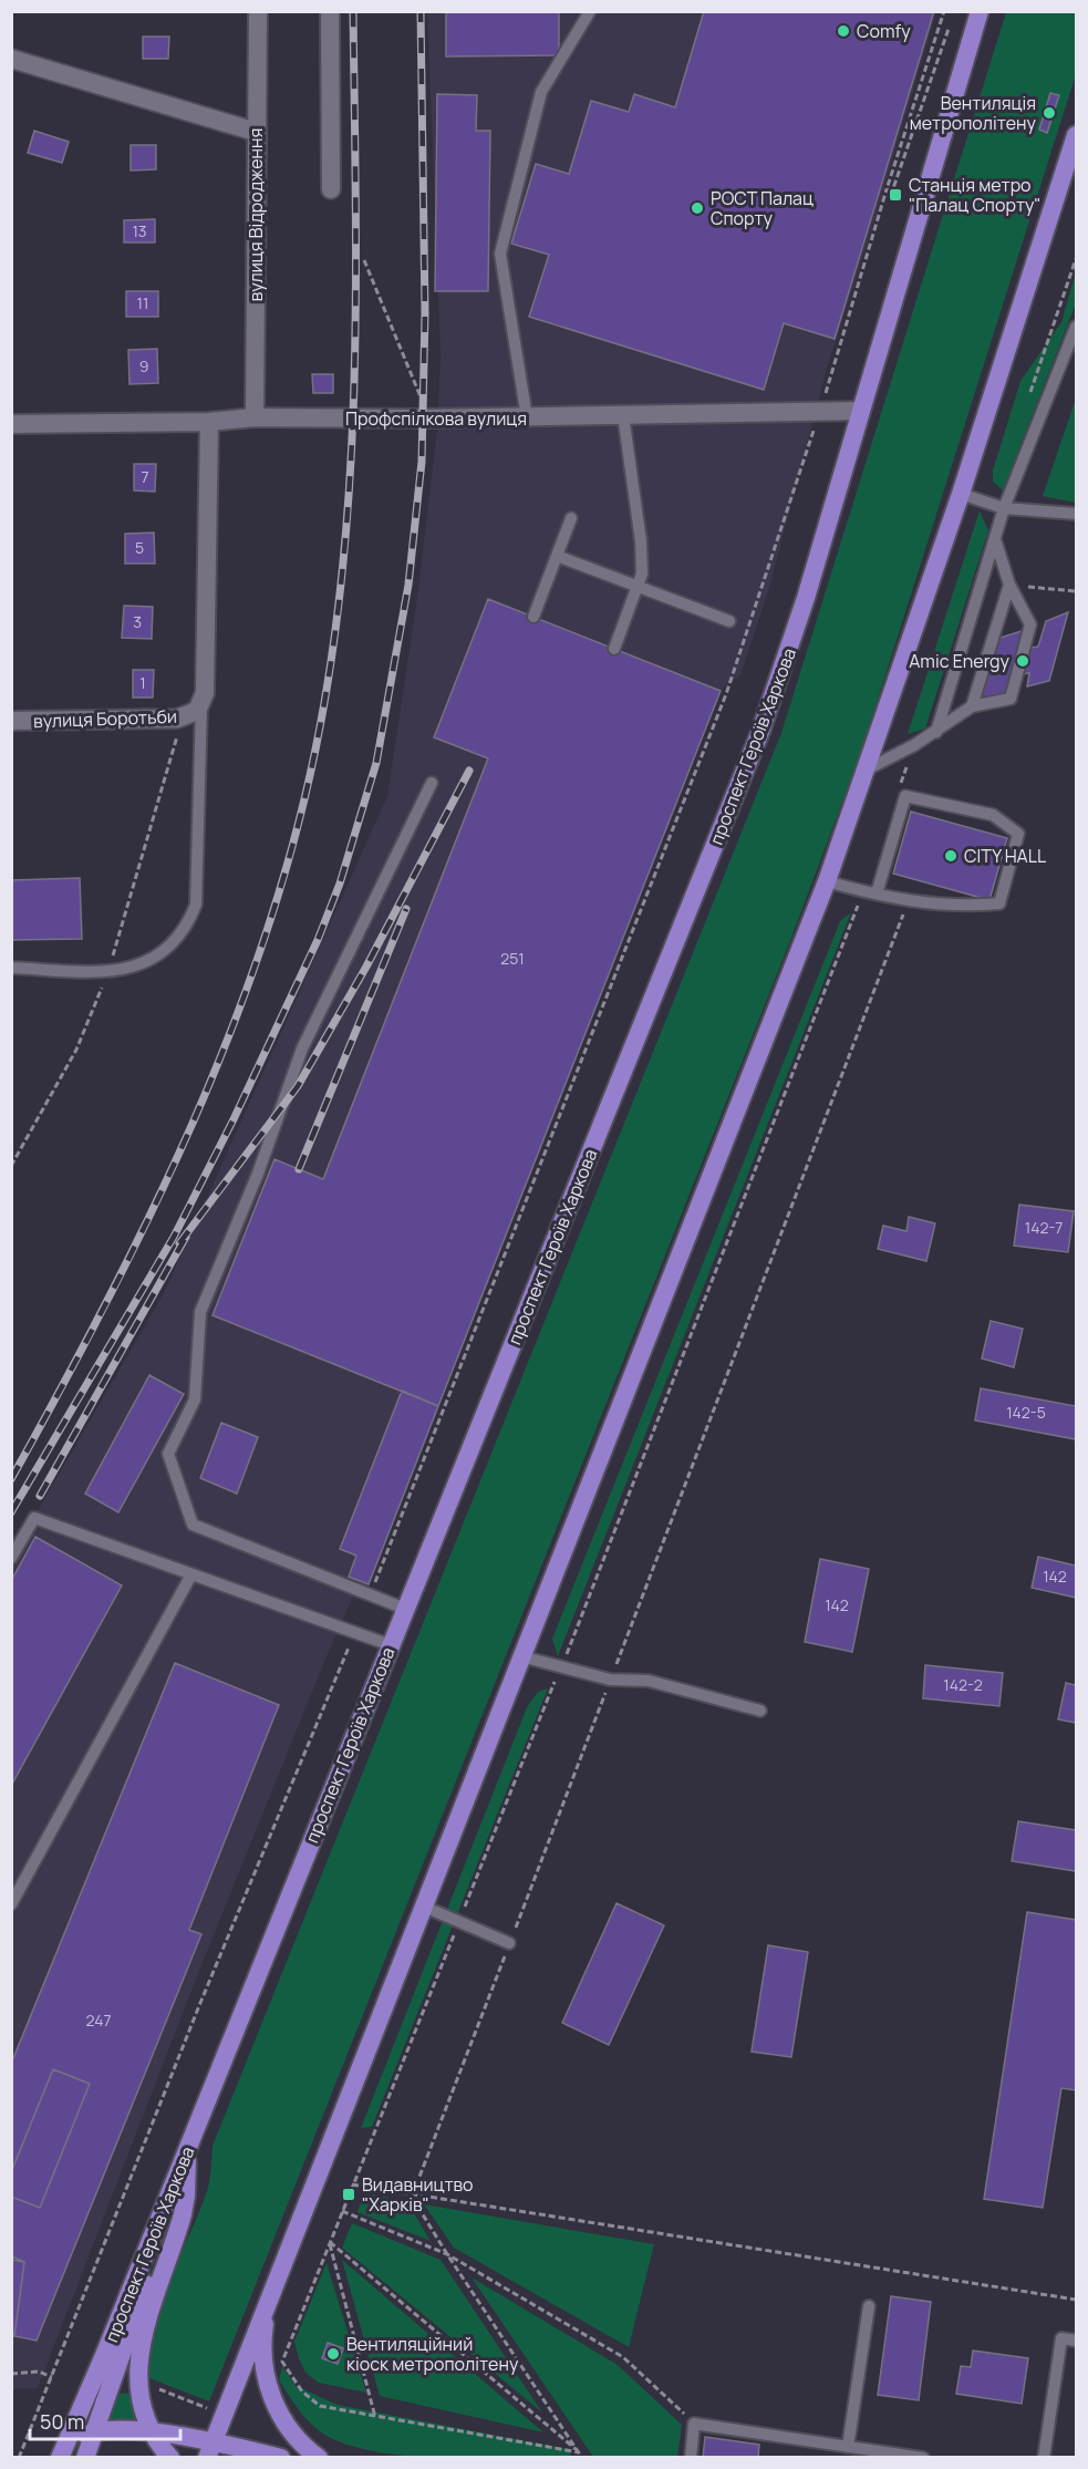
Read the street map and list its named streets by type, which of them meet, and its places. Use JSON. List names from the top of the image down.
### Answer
{
  "streets": {
    "main road": ["проспект Героїв Харкова"],
    "street": ["вулиця Відродження", "Профспілкова вулиця", "вулиця Боротьби"]
  },
  "crossings": [
    ["вулиця Відродження", "Профспілкова вулиця"],
    ["Профспілкова вулиця", "проспект Героїв Харкова"]
  ],
  "places": {
    "other": [
      "Comfy",
      "Вентиляція метрополітену",
      "РОСТ Палац Спорту",
      "Amic Energy",
      "CITY HALL",
      "Вентиляційний кіоск метрополітену"
    ],
    "transit": ["Станція метро \"Палац Спорту\"", "Видавництво \"Харків\""]
  },
  "house_numbers": [
    "13",
    "11",
    "9",
    "7",
    "5",
    "3",
    "1",
    "251",
    "142-7",
    "142-5",
    "142",
    "142",
    "142-2",
    "247"
  ],
  "scale_bar": "50 m"
}
